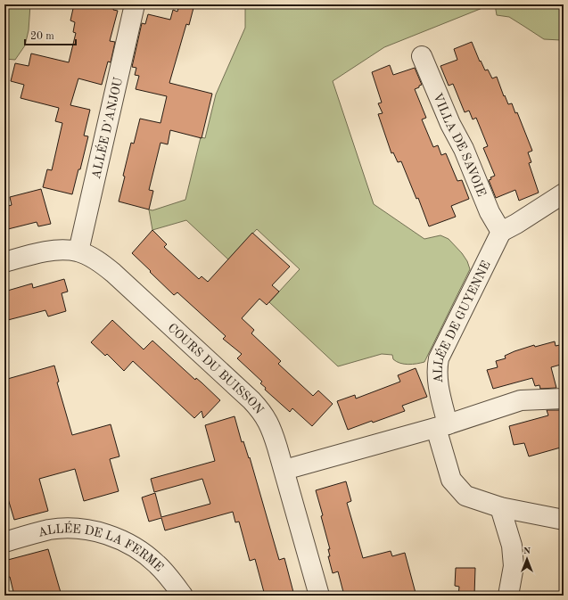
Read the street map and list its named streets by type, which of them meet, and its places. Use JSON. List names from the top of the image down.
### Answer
{
  "streets": {
    "street": [
      "ALLÉE D'ANJOU",
      "VILLA DE SAVOIE",
      "ALLÉE DE GUYENNE",
      "COURS DU BUISSON",
      "ALLÉE DE LA FERME"
    ]
  },
  "crossings": [
    ["ALLÉE D'ANJOU", "COURS DU BUISSON"],
    ["VILLA DE SAVOIE", "ALLÉE DE GUYENNE"]
  ],
  "scale_bar": "20 m",
  "north": "top"
}
